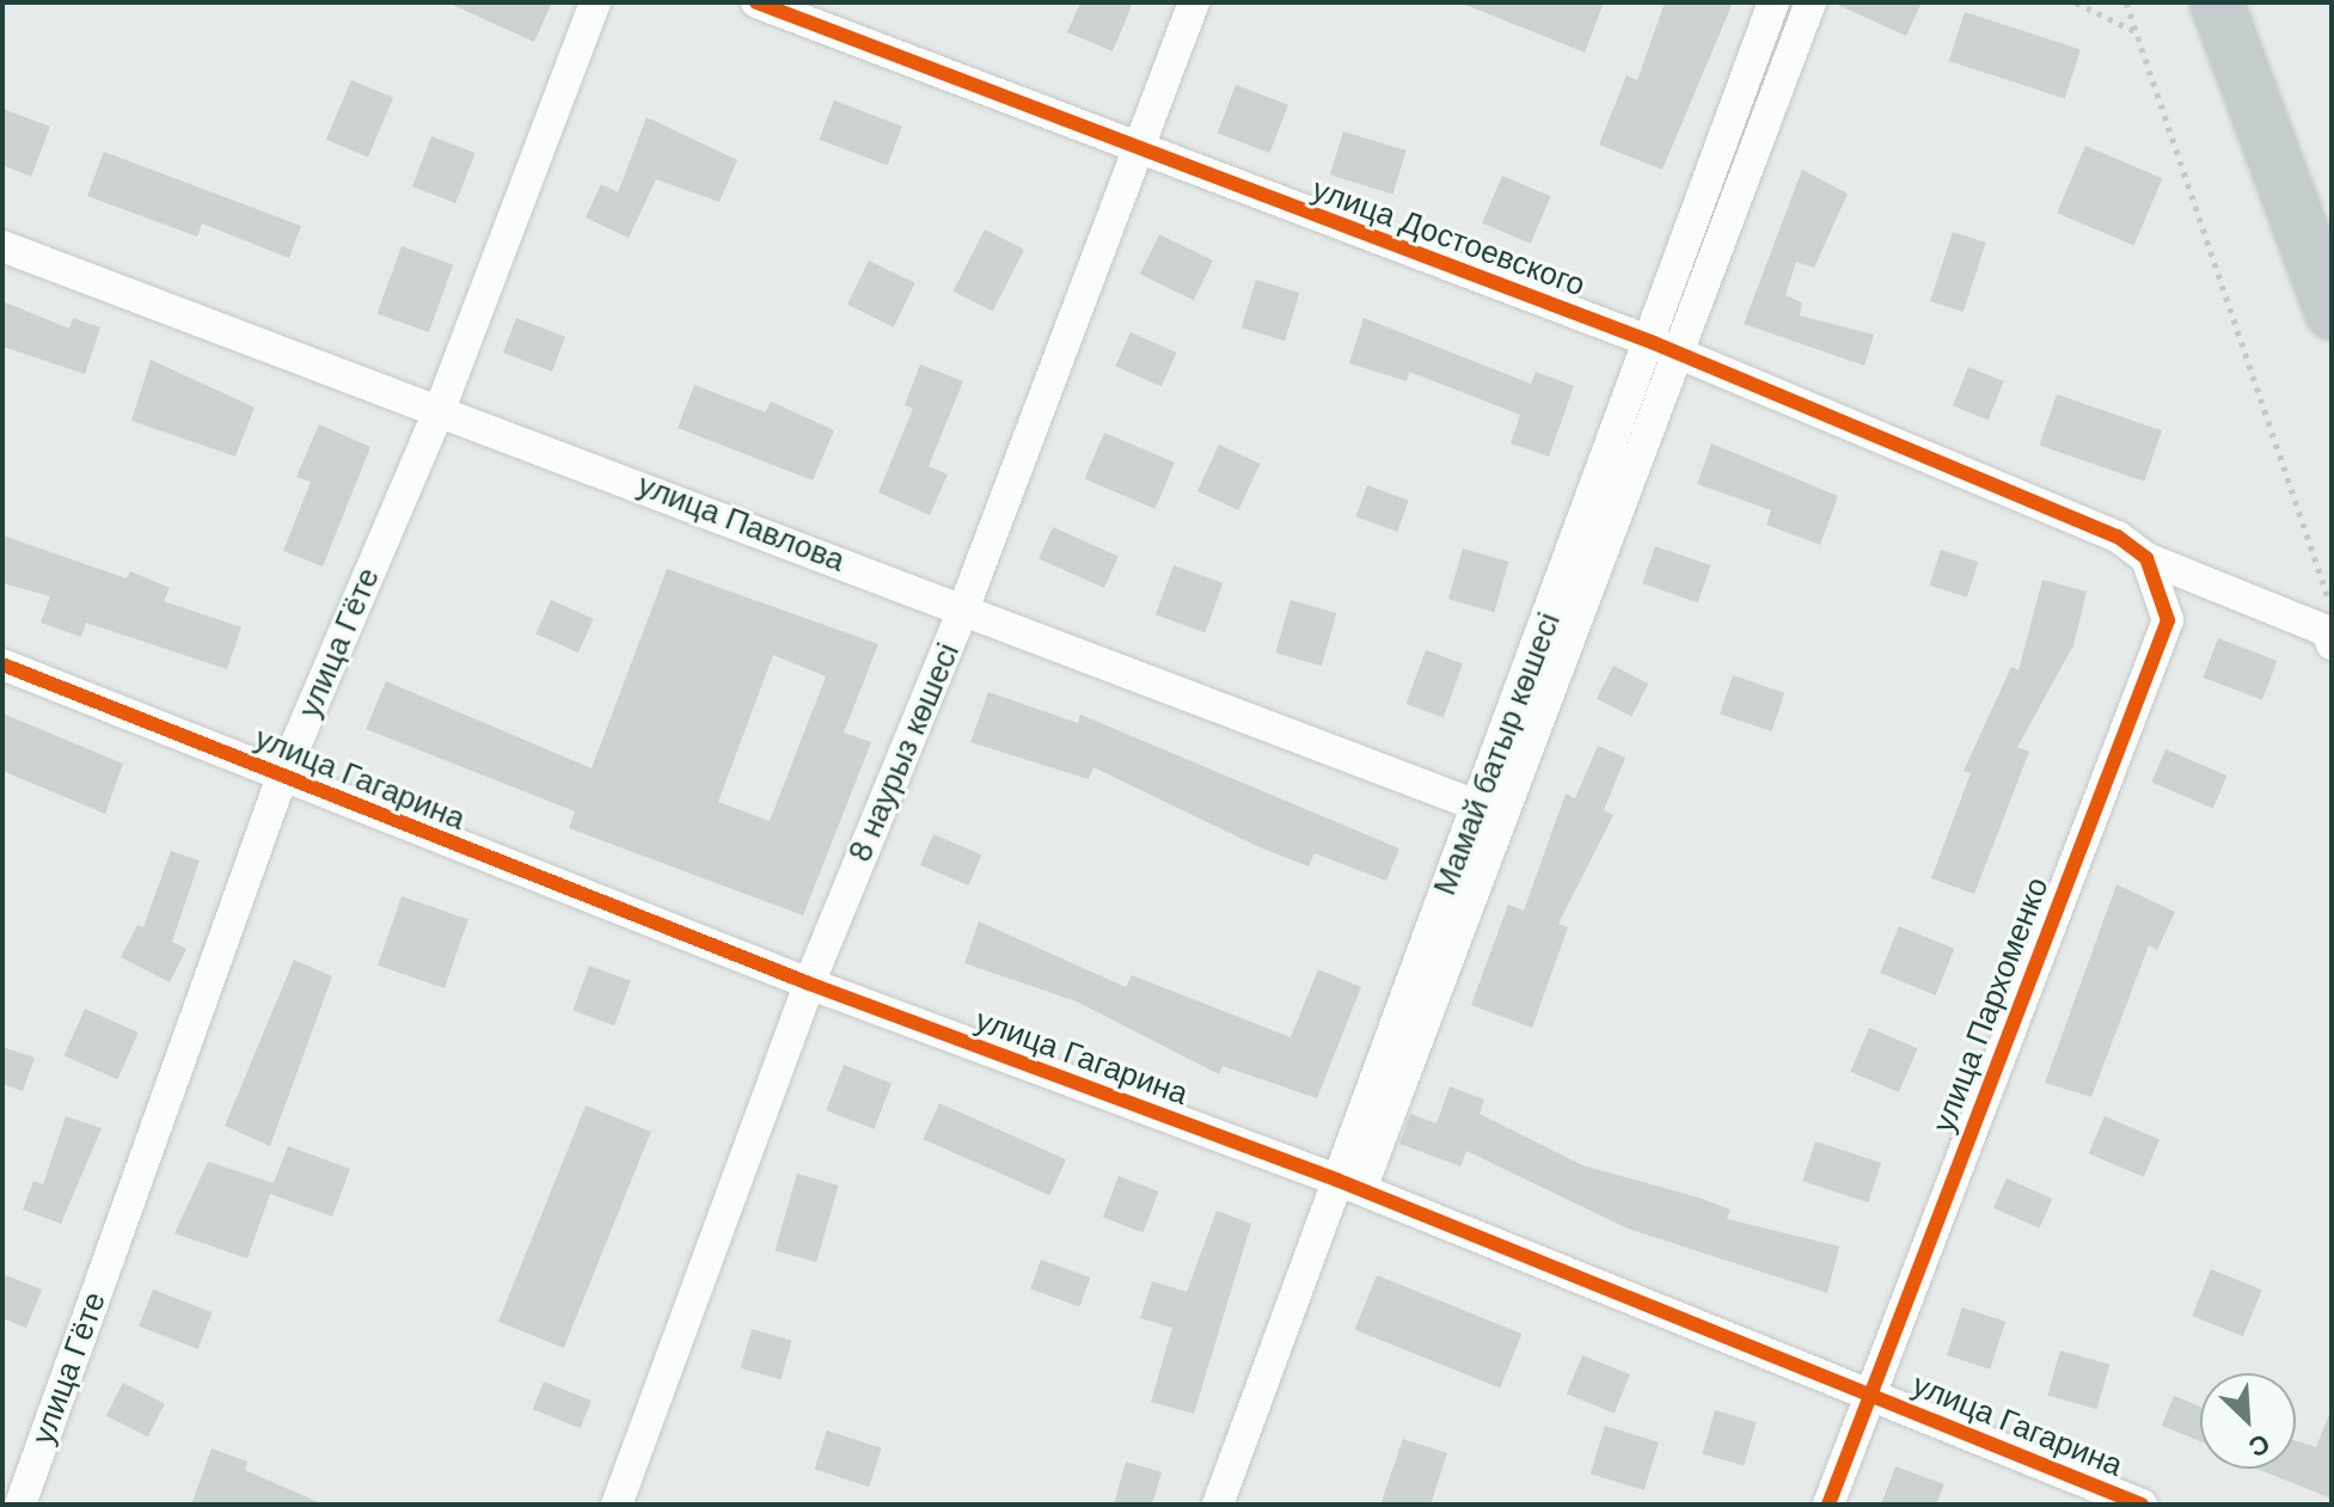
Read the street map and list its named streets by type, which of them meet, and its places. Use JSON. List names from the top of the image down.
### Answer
{
  "streets": {
    "street": [
      "улица Достоевского",
      "улица Павлова",
      "улица Гёте",
      "8 наурыз көшесі",
      "Мамай батыр көшесі",
      "улица Гагарина",
      "улица Пархоменко"
    ]
  },
  "crossings": [
    ["улица Достоевского", "8 наурыз көшесі"],
    ["улица Достоевского", "Мамай батыр көшесі"],
    ["улица Достоевского", "улица Пархоменко"],
    ["улица Павлова", "улица Гёте"],
    ["улица Павлова", "8 наурыз көшесі"],
    ["улица Павлова", "Мамай батыр көшесі"],
    ["улица Гёте", "улица Гагарина"],
    ["8 наурыз көшесі", "улица Гагарина"],
    ["Мамай батыр көшесі", "улица Гагарина"],
    ["улица Гагарина", "улица Пархоменко"]
  ],
  "north": "bottom right"
}
